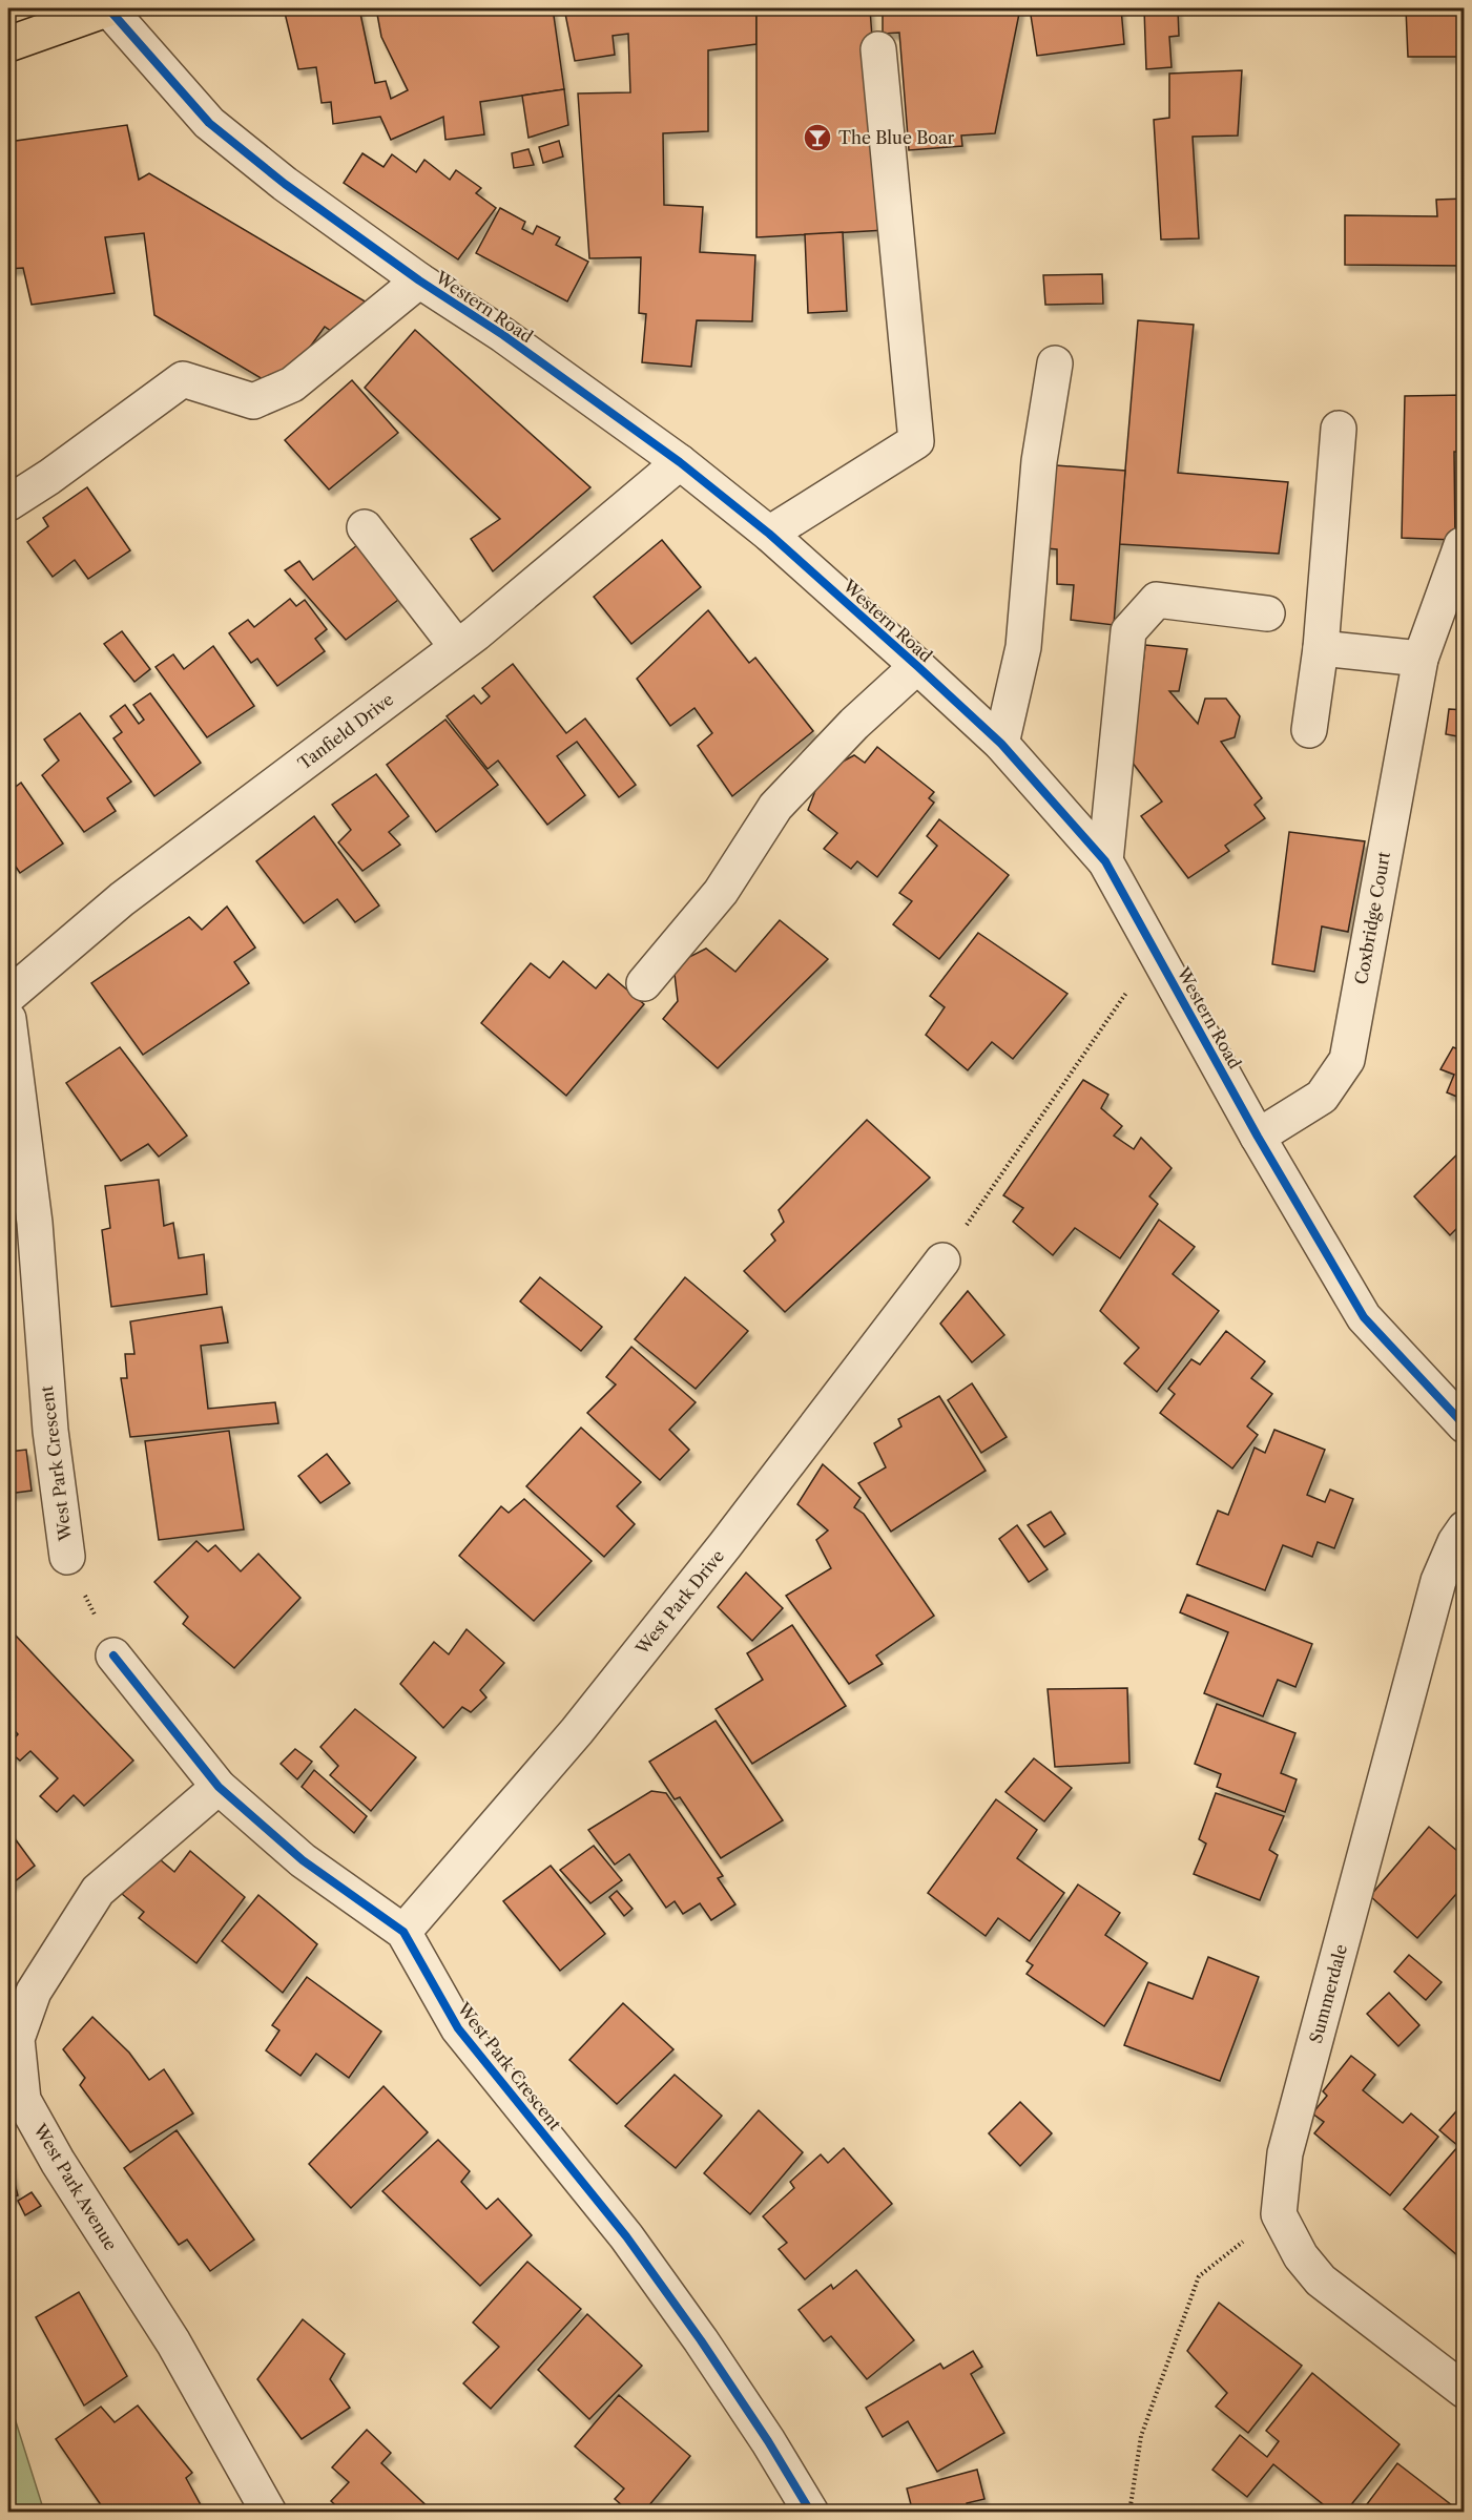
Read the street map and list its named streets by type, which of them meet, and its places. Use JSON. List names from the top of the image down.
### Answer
{
  "streets": {
    "street": [
      "Western Road",
      "Tanfield Drive",
      "Coxbridge Court",
      "West Park Crescent",
      "West Park Drive",
      "Summerdale",
      "West Park Avenue"
    ]
  },
  "crossings": [
    ["Western Road", "Tanfield Drive"],
    ["Western Road", "Coxbridge Court"],
    ["West Park Crescent", "West Park Drive"],
    ["West Park Crescent", "West Park Avenue"]
  ],
  "places": {
    "bar": ["The Blue Boar"]
  }
}
